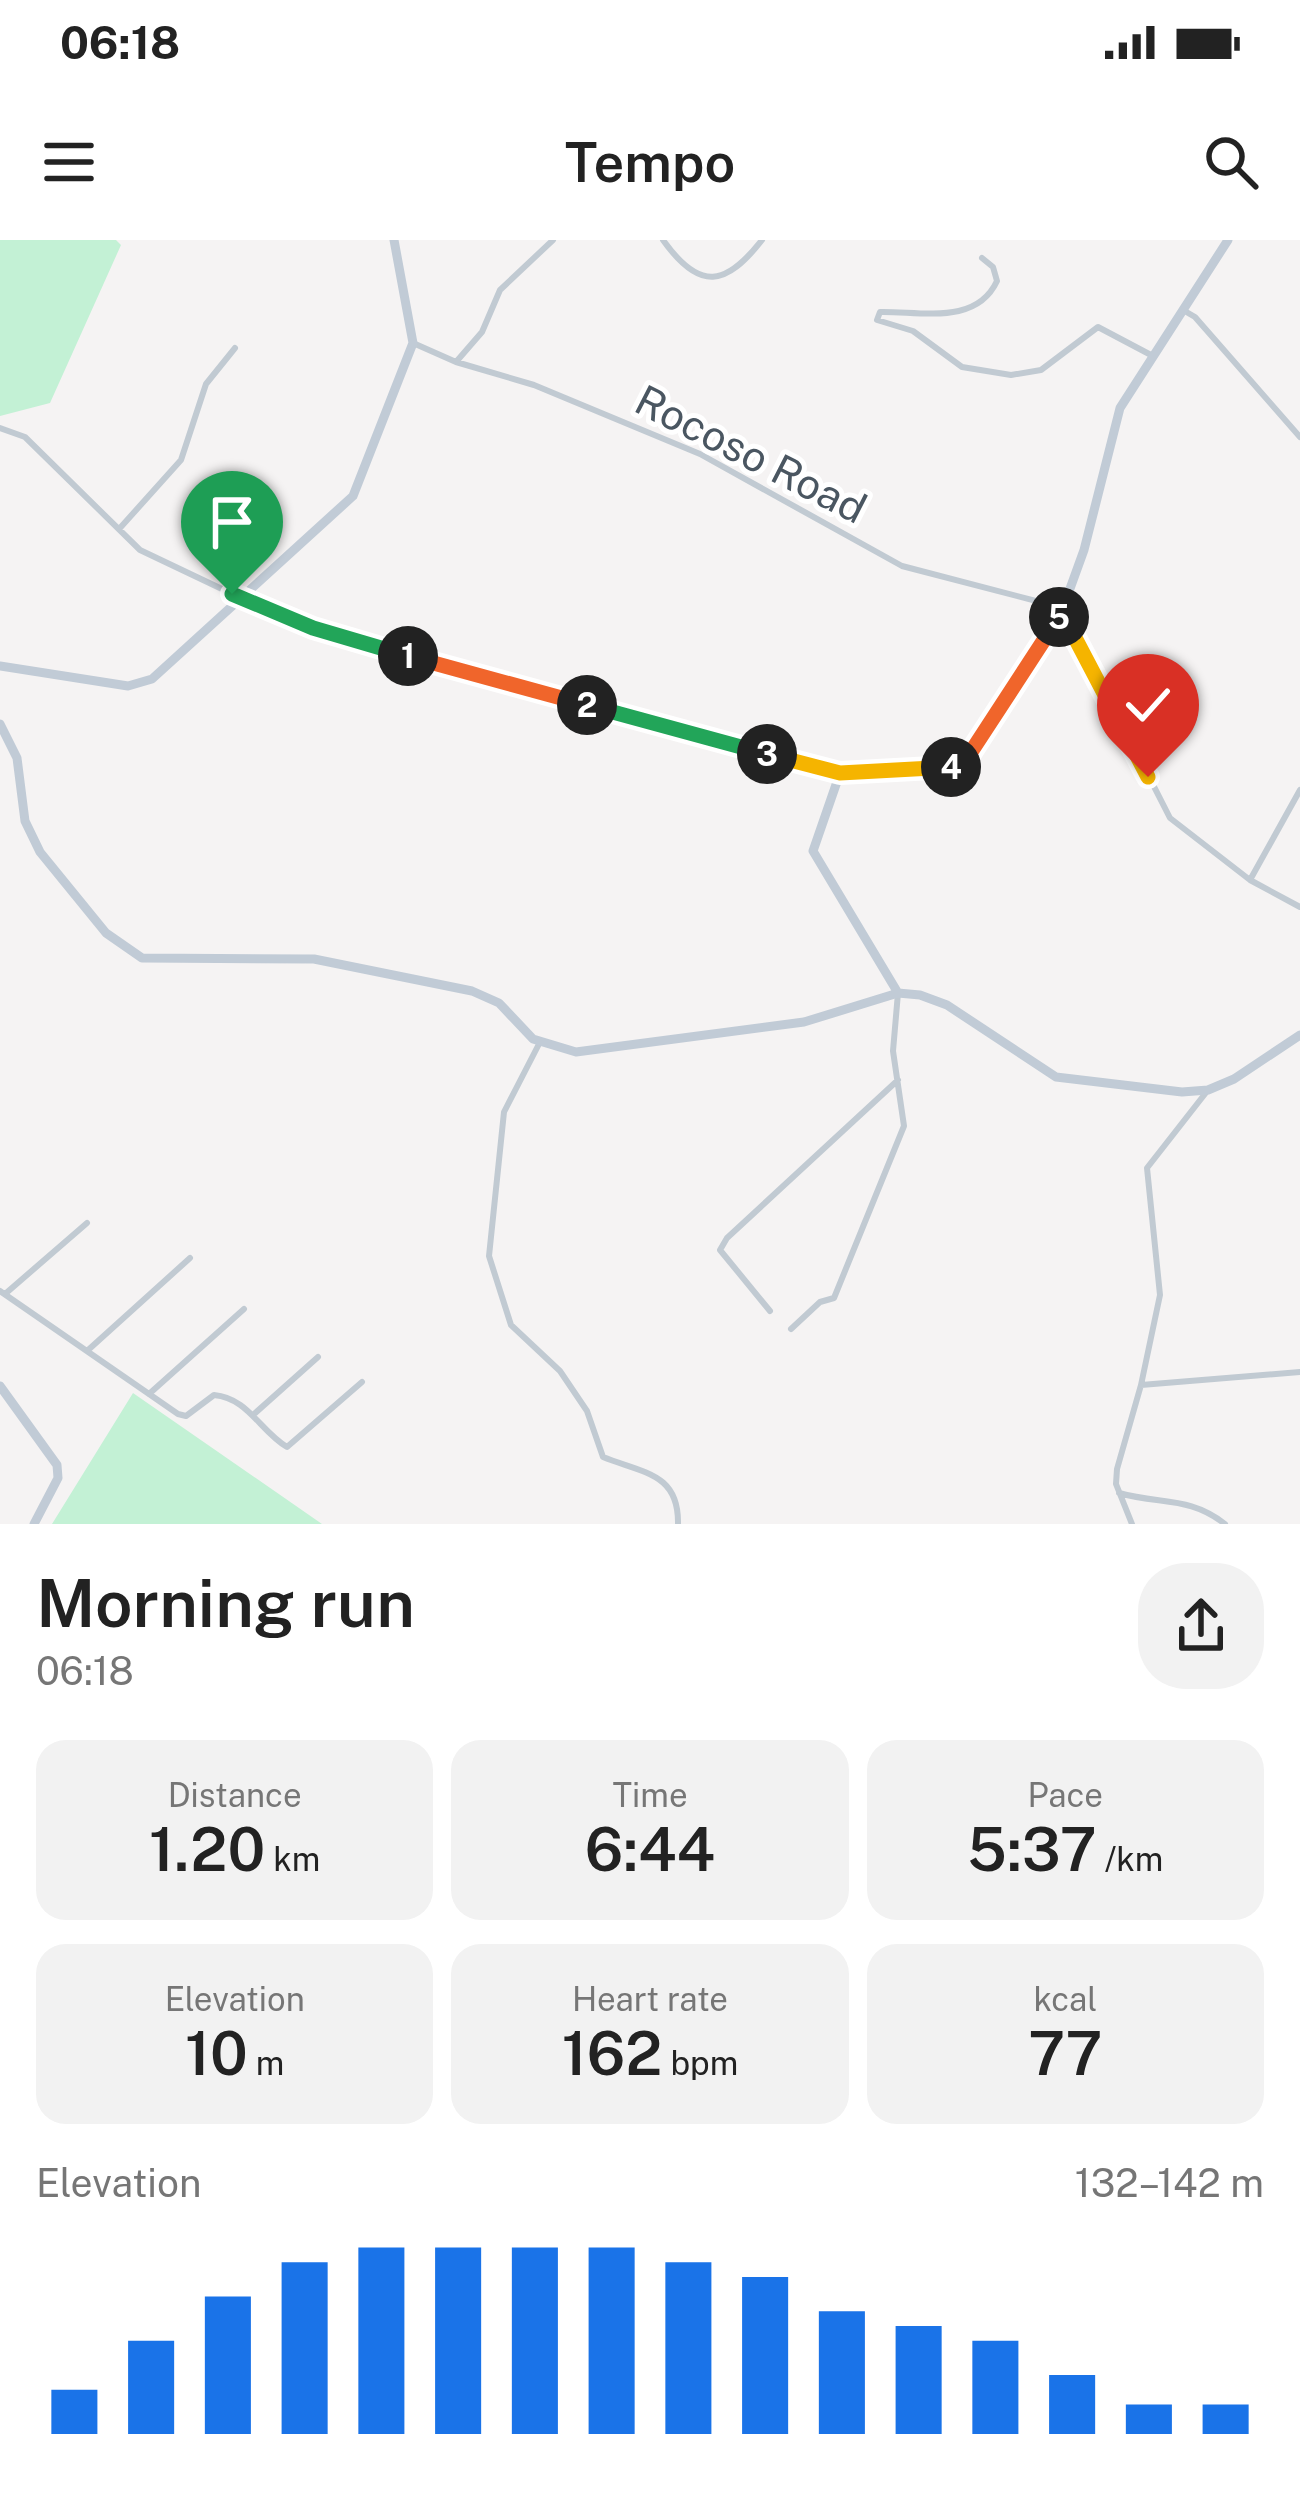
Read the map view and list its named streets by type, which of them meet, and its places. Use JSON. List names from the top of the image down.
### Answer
{
  "streets": {
    "street": ["Rocoso Road"]
  },
  "page": {
    "status": "06:18",
    "header": "Tempo",
    "pins": [
      "5",
      "1",
      "2",
      "3",
      "4"
    ],
    "heading": ["Morning run", "06:18"],
    "stats": [
      ["Distance", "1.20 km"],
      ["Time", "6:44"],
      ["Pace", "5:37 /km"],
      ["Elevation", "10 m"],
      ["Heart rate", "162 bpm"],
      ["kcal", "77"]
    ],
    "chart": ["Elevation", "132–142 m"]
  }
}
